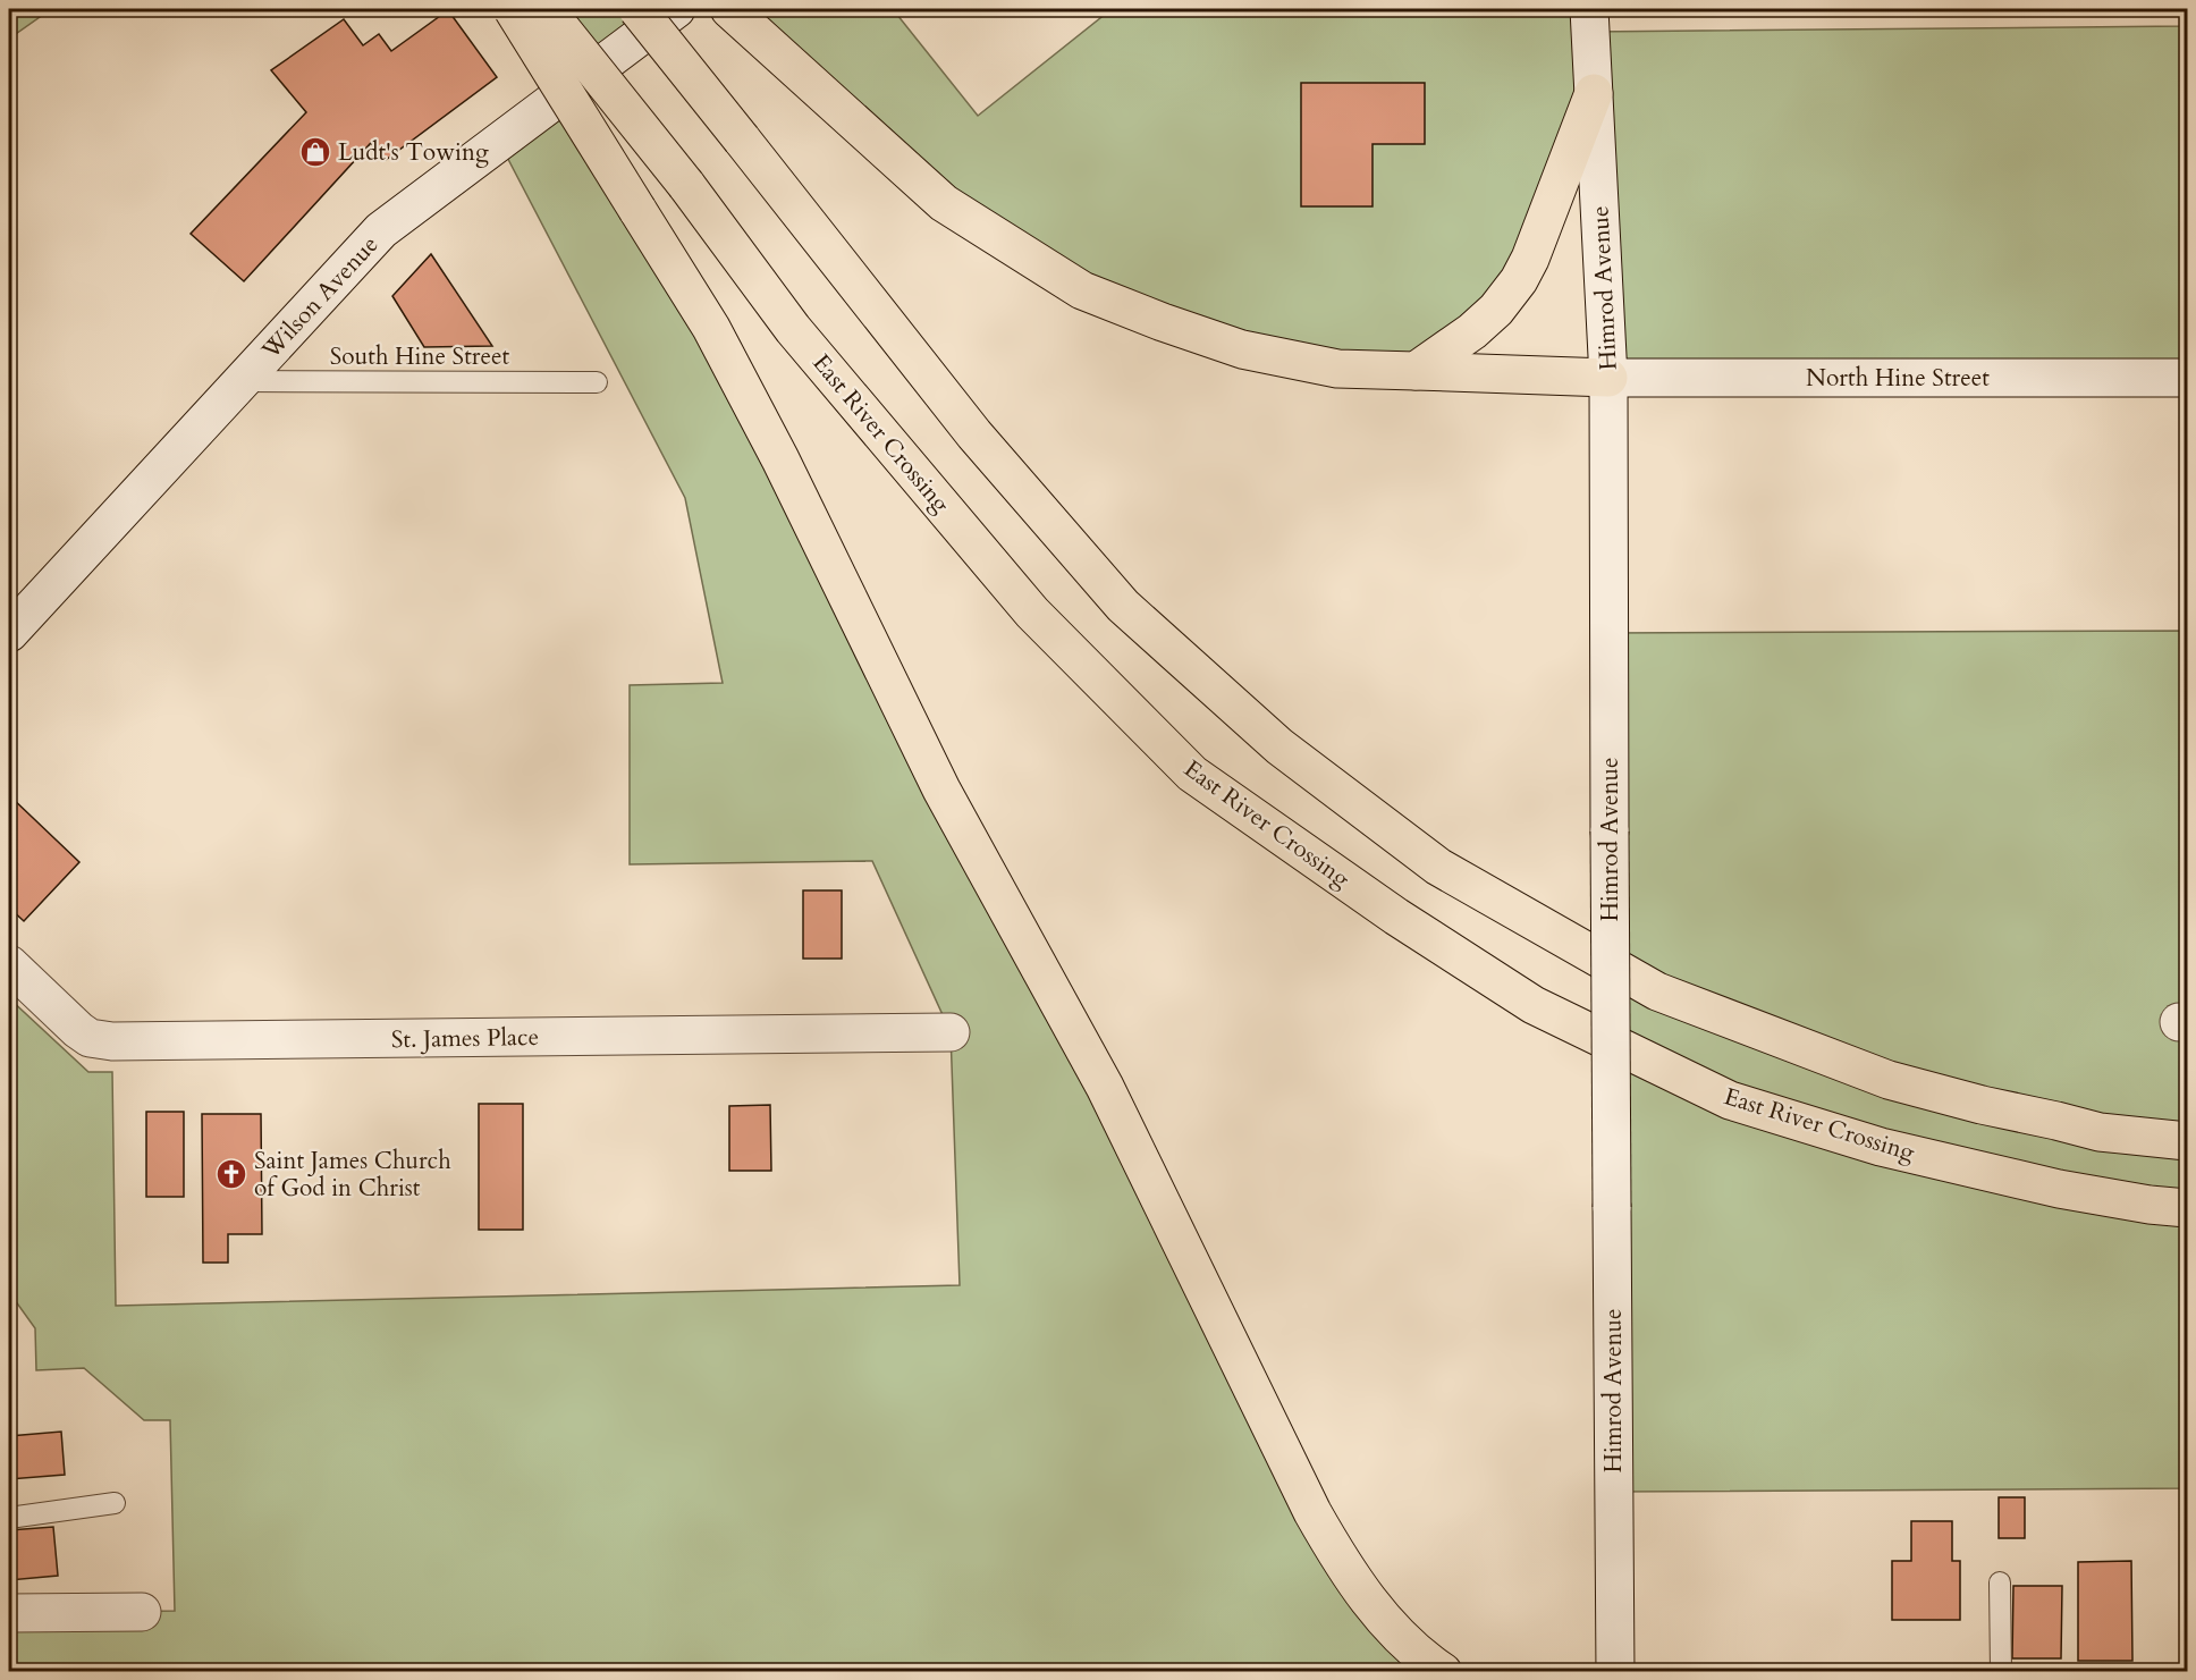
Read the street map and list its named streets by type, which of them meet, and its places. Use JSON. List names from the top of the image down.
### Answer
{
  "streets": {
    "highway": ["East River Crossing"],
    "main road": [
      "Himrod Avenue",
      "Wilson Avenue",
      "North Hine Street",
      "St. James Place"
    ],
    "lane": ["South Hine Street"]
  },
  "crossings": [
    ["Himrod Avenue", "North Hine Street"],
    ["Wilson Avenue", "South Hine Street"]
  ],
  "places": {
    "shop": ["Ludt's Towing"],
    "church": ["Saint James Church of God in Christ"]
  }
}
